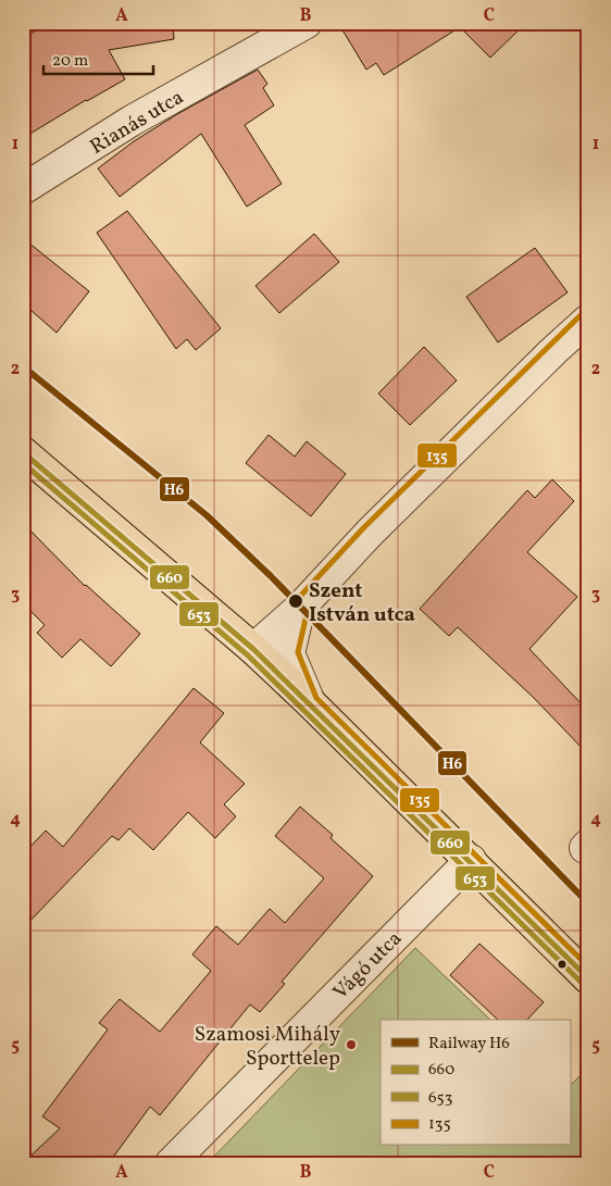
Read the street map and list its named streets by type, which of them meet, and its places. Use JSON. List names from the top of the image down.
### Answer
{
  "streets": {
    "street": ["Rianás utca", "Vágó utca"]
  },
  "places": ["Szent István utca", "Szamosi Mihály Sporttelep"],
  "lines": [
    "transit line 135",
    "rail line H6",
    "transit line 660",
    "transit line 653"
  ],
  "legend": [
    "Railway H6",
    "660",
    "653",
    "135"
  ],
  "scale_bar": "20 m",
  "grid": {
    "columns": ["A", "B", "C"],
    "rows": [
      "1",
      "2",
      "3",
      "4",
      "5"
    ]
  }
}
